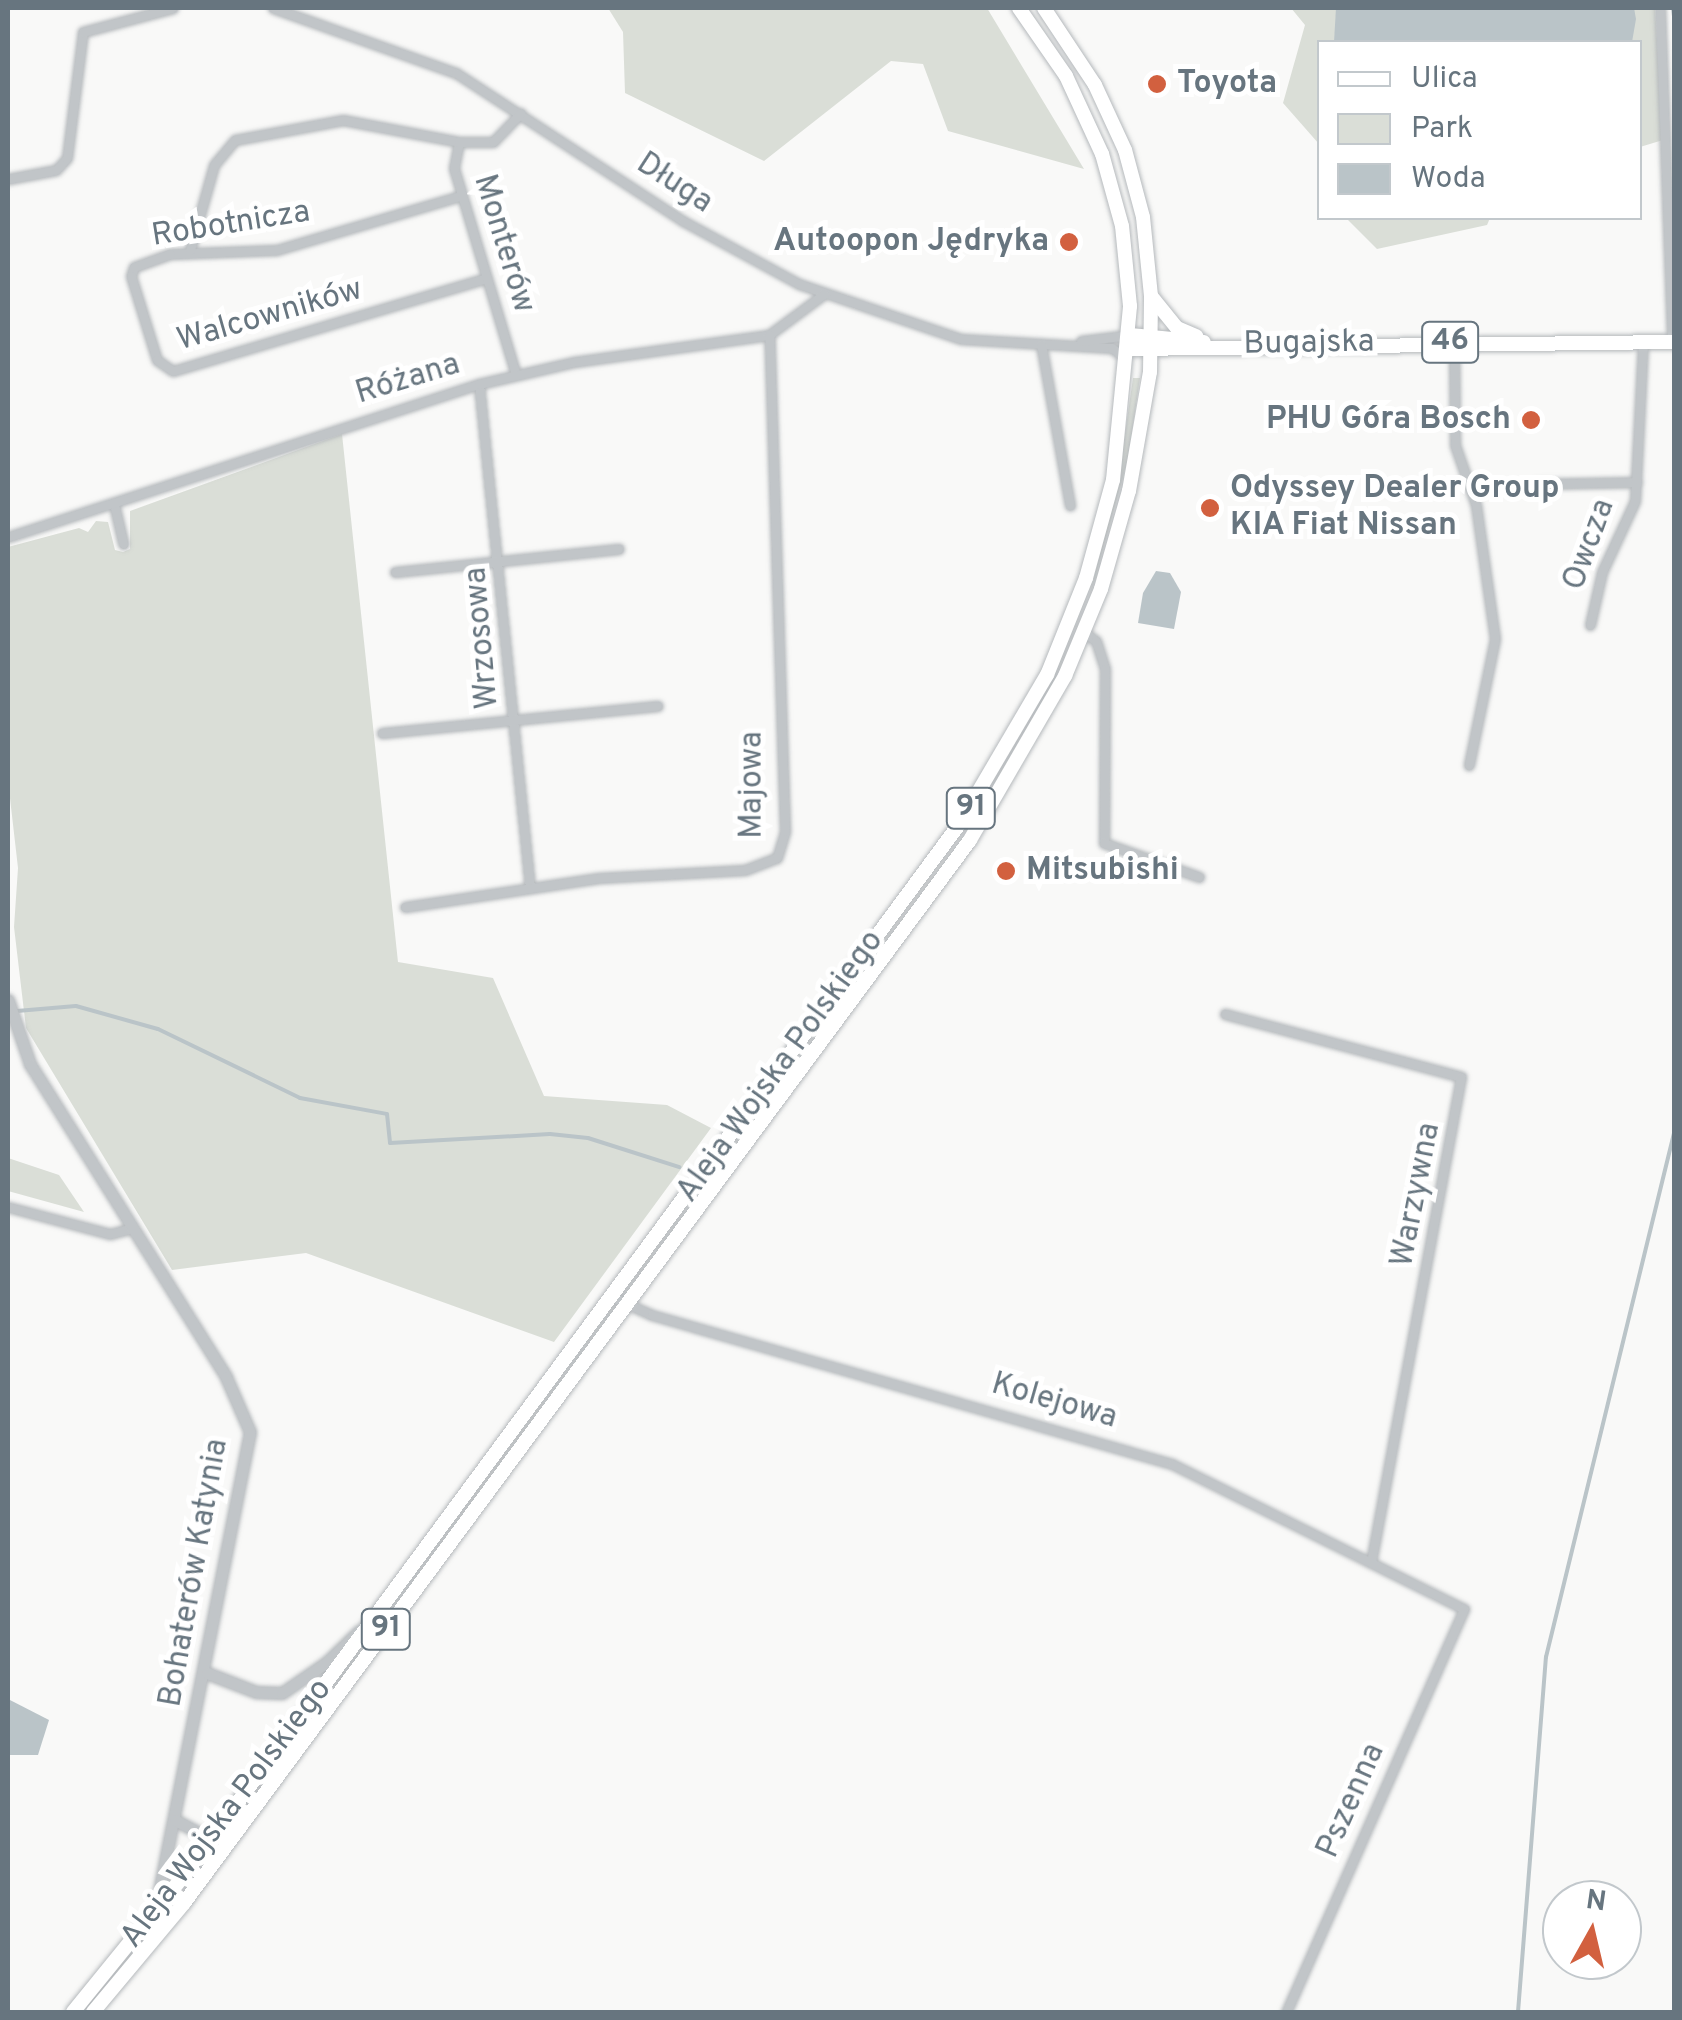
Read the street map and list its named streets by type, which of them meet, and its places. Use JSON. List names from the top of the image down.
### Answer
{
  "streets": {
    "main road": [
      "46",
      "Bugajska",
      "91",
      "Aleja Wojska Polskiego"
    ],
    "street": [
      "Długa",
      "Robotnicza",
      "Monterów",
      "Walcowników",
      "Różana",
      "Owcza",
      "Wrzosowa",
      "Majowa",
      "Warzywna",
      "Kolejowa",
      "Bohaterów Katynia",
      "Pszenna"
    ]
  },
  "crossings": [
    ["Długa", "Monterów"],
    ["Długa", "Bugajska"],
    ["Długa", "Różana"],
    ["Długa", "Aleja Wojska Polskiego"],
    ["Robotnicza", "Monterów"],
    ["Robotnicza", "Walcowników"],
    ["Monterów", "Walcowników"],
    ["Monterów", "Różana"],
    ["46", "Bugajska"],
    ["46", "Aleja Wojska Polskiego"],
    ["Bugajska", "Owcza"],
    ["Bugajska", "Aleja Wojska Polskiego"],
    ["Różana", "Wrzosowa"],
    ["Różana", "Majowa"],
    ["Wrzosowa", "Majowa"],
    ["Aleja Wojska Polskiego", "Kolejowa"],
    ["Aleja Wojska Polskiego", "Bohaterów Katynia"],
    ["Warzywna", "Kolejowa"],
    ["Kolejowa", "Pszenna"]
  ],
  "places": [
    "Toyota",
    "Autoopon Jędryka",
    "PHU Góra Bosch",
    "Odyssey Dealer Group KIA Fiat Nissan",
    "Mitsubishi"
  ],
  "legend": ["Ulica", "Park", "Woda"],
  "north": "top"
}
